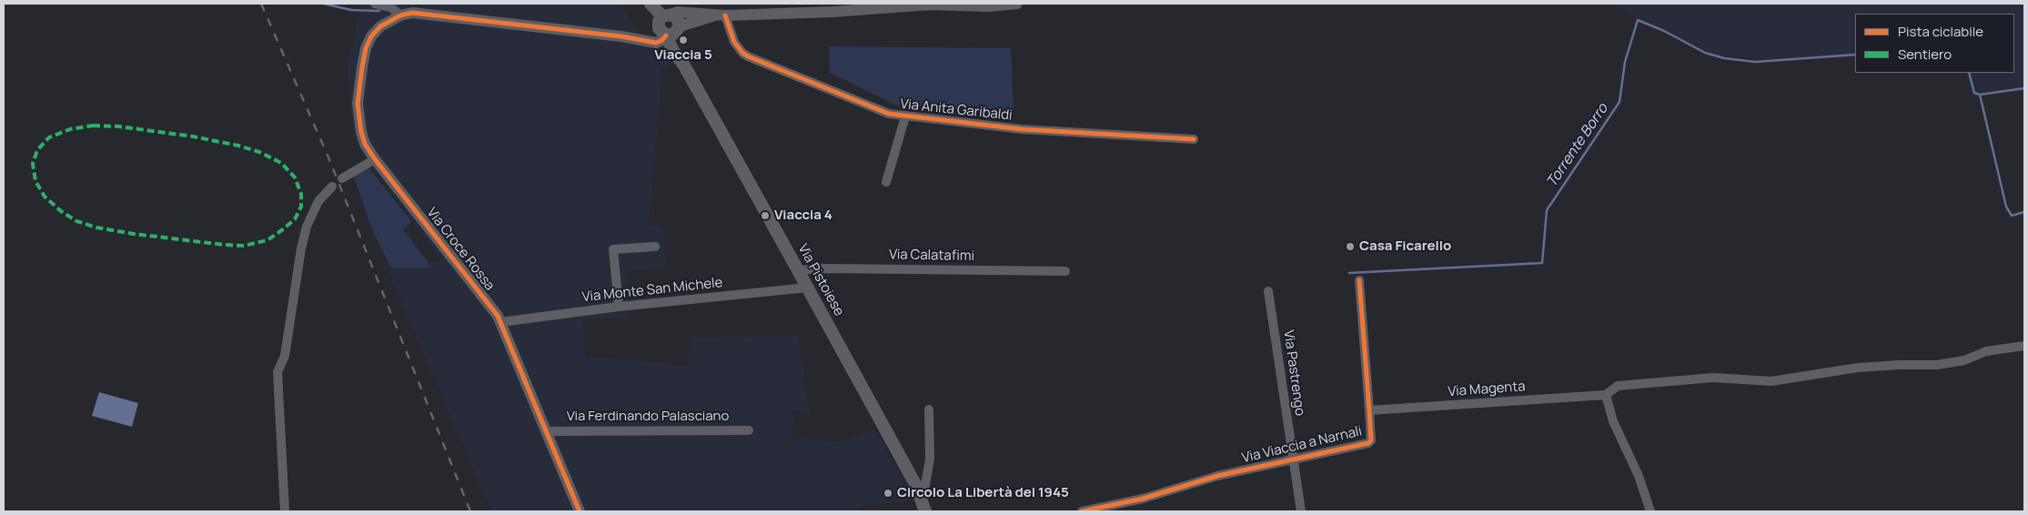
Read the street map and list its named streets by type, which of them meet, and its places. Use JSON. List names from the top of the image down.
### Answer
{
  "streets": {
    "main road": ["Via Pistoiese"],
    "street": [
      "Via Anita Garibaldi",
      "Via Croce Rossa",
      "Via Calatafimi",
      "Via Monte San Michele",
      "Via Pastrengo",
      "Via Magenta",
      "Via Ferdinando Palasciano",
      "Via Viaccia a Narnali"
    ]
  },
  "crossings": [
    ["Via Croce Rossa", "Via Monte San Michele"],
    ["Via Croce Rossa", "Via Ferdinando Palasciano"],
    ["Via Calatafimi", "Via Pistoiese"],
    ["Via Pistoiese", "Via Monte San Michele"],
    ["Via Pastrengo", "Via Viaccia a Narnali"],
    ["Via Magenta", "Via Viaccia a Narnali"]
  ],
  "water": ["Torrente Borro"],
  "places": [
    "Viaccia 5",
    "Viaccia 4",
    "Casa Ficarello",
    "Circolo La Libertà del 1945"
  ],
  "legend": ["Pista ciclabile", "Sentiero"]
}
